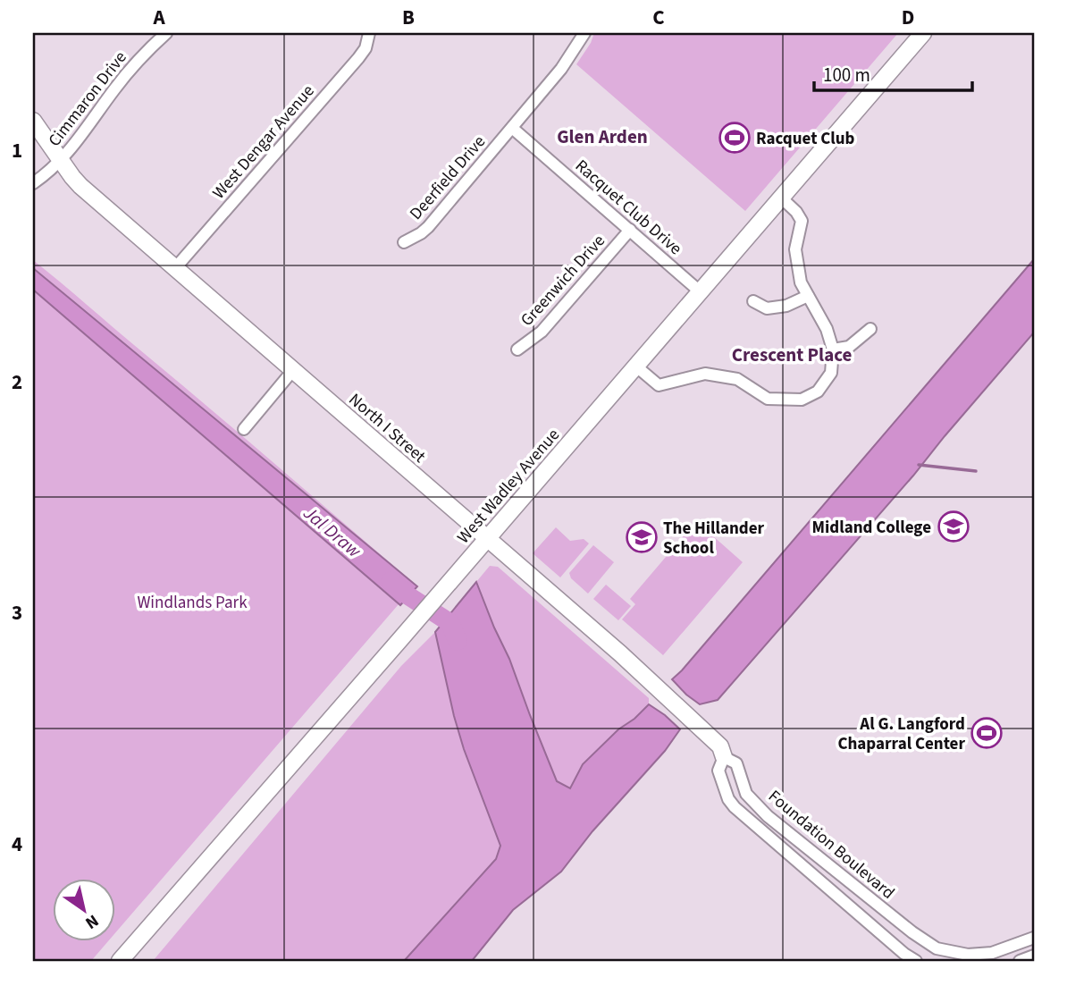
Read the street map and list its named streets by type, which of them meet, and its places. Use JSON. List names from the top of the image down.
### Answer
{
  "streets": {
    "main road": ["North I Street", "West Wadley Avenue"],
    "street": [
      "Cimmaron Drive",
      "West Dengar Avenue",
      "Deerfield Drive",
      "Racquet Club Drive",
      "Greenwich Drive",
      "Foundation Boulevard"
    ]
  },
  "crossings": [
    ["Cimmaron Drive", "North I Street"],
    ["West Dengar Avenue", "North I Street"],
    ["Deerfield Drive", "Racquet Club Drive"],
    ["Racquet Club Drive", "Greenwich Drive"],
    ["Racquet Club Drive", "West Wadley Avenue"],
    ["North I Street", "West Wadley Avenue"],
    ["North I Street", "Foundation Boulevard"]
  ],
  "districts": ["Glen Arden", "Crescent Place"],
  "water": ["Jal Draw"],
  "parks": ["Windlands Park"],
  "places": {
    "sports": ["Racquet Club", "Al G. Langford Chaparral Center"],
    "school or university": ["Midland College", "The Hillander School"]
  },
  "scale_bar": "100 m",
  "north": "bottom right",
  "grid": {
    "columns": [
      "A",
      "B",
      "C",
      "D"
    ],
    "rows": [
      "1",
      "2",
      "3",
      "4"
    ]
  }
}
